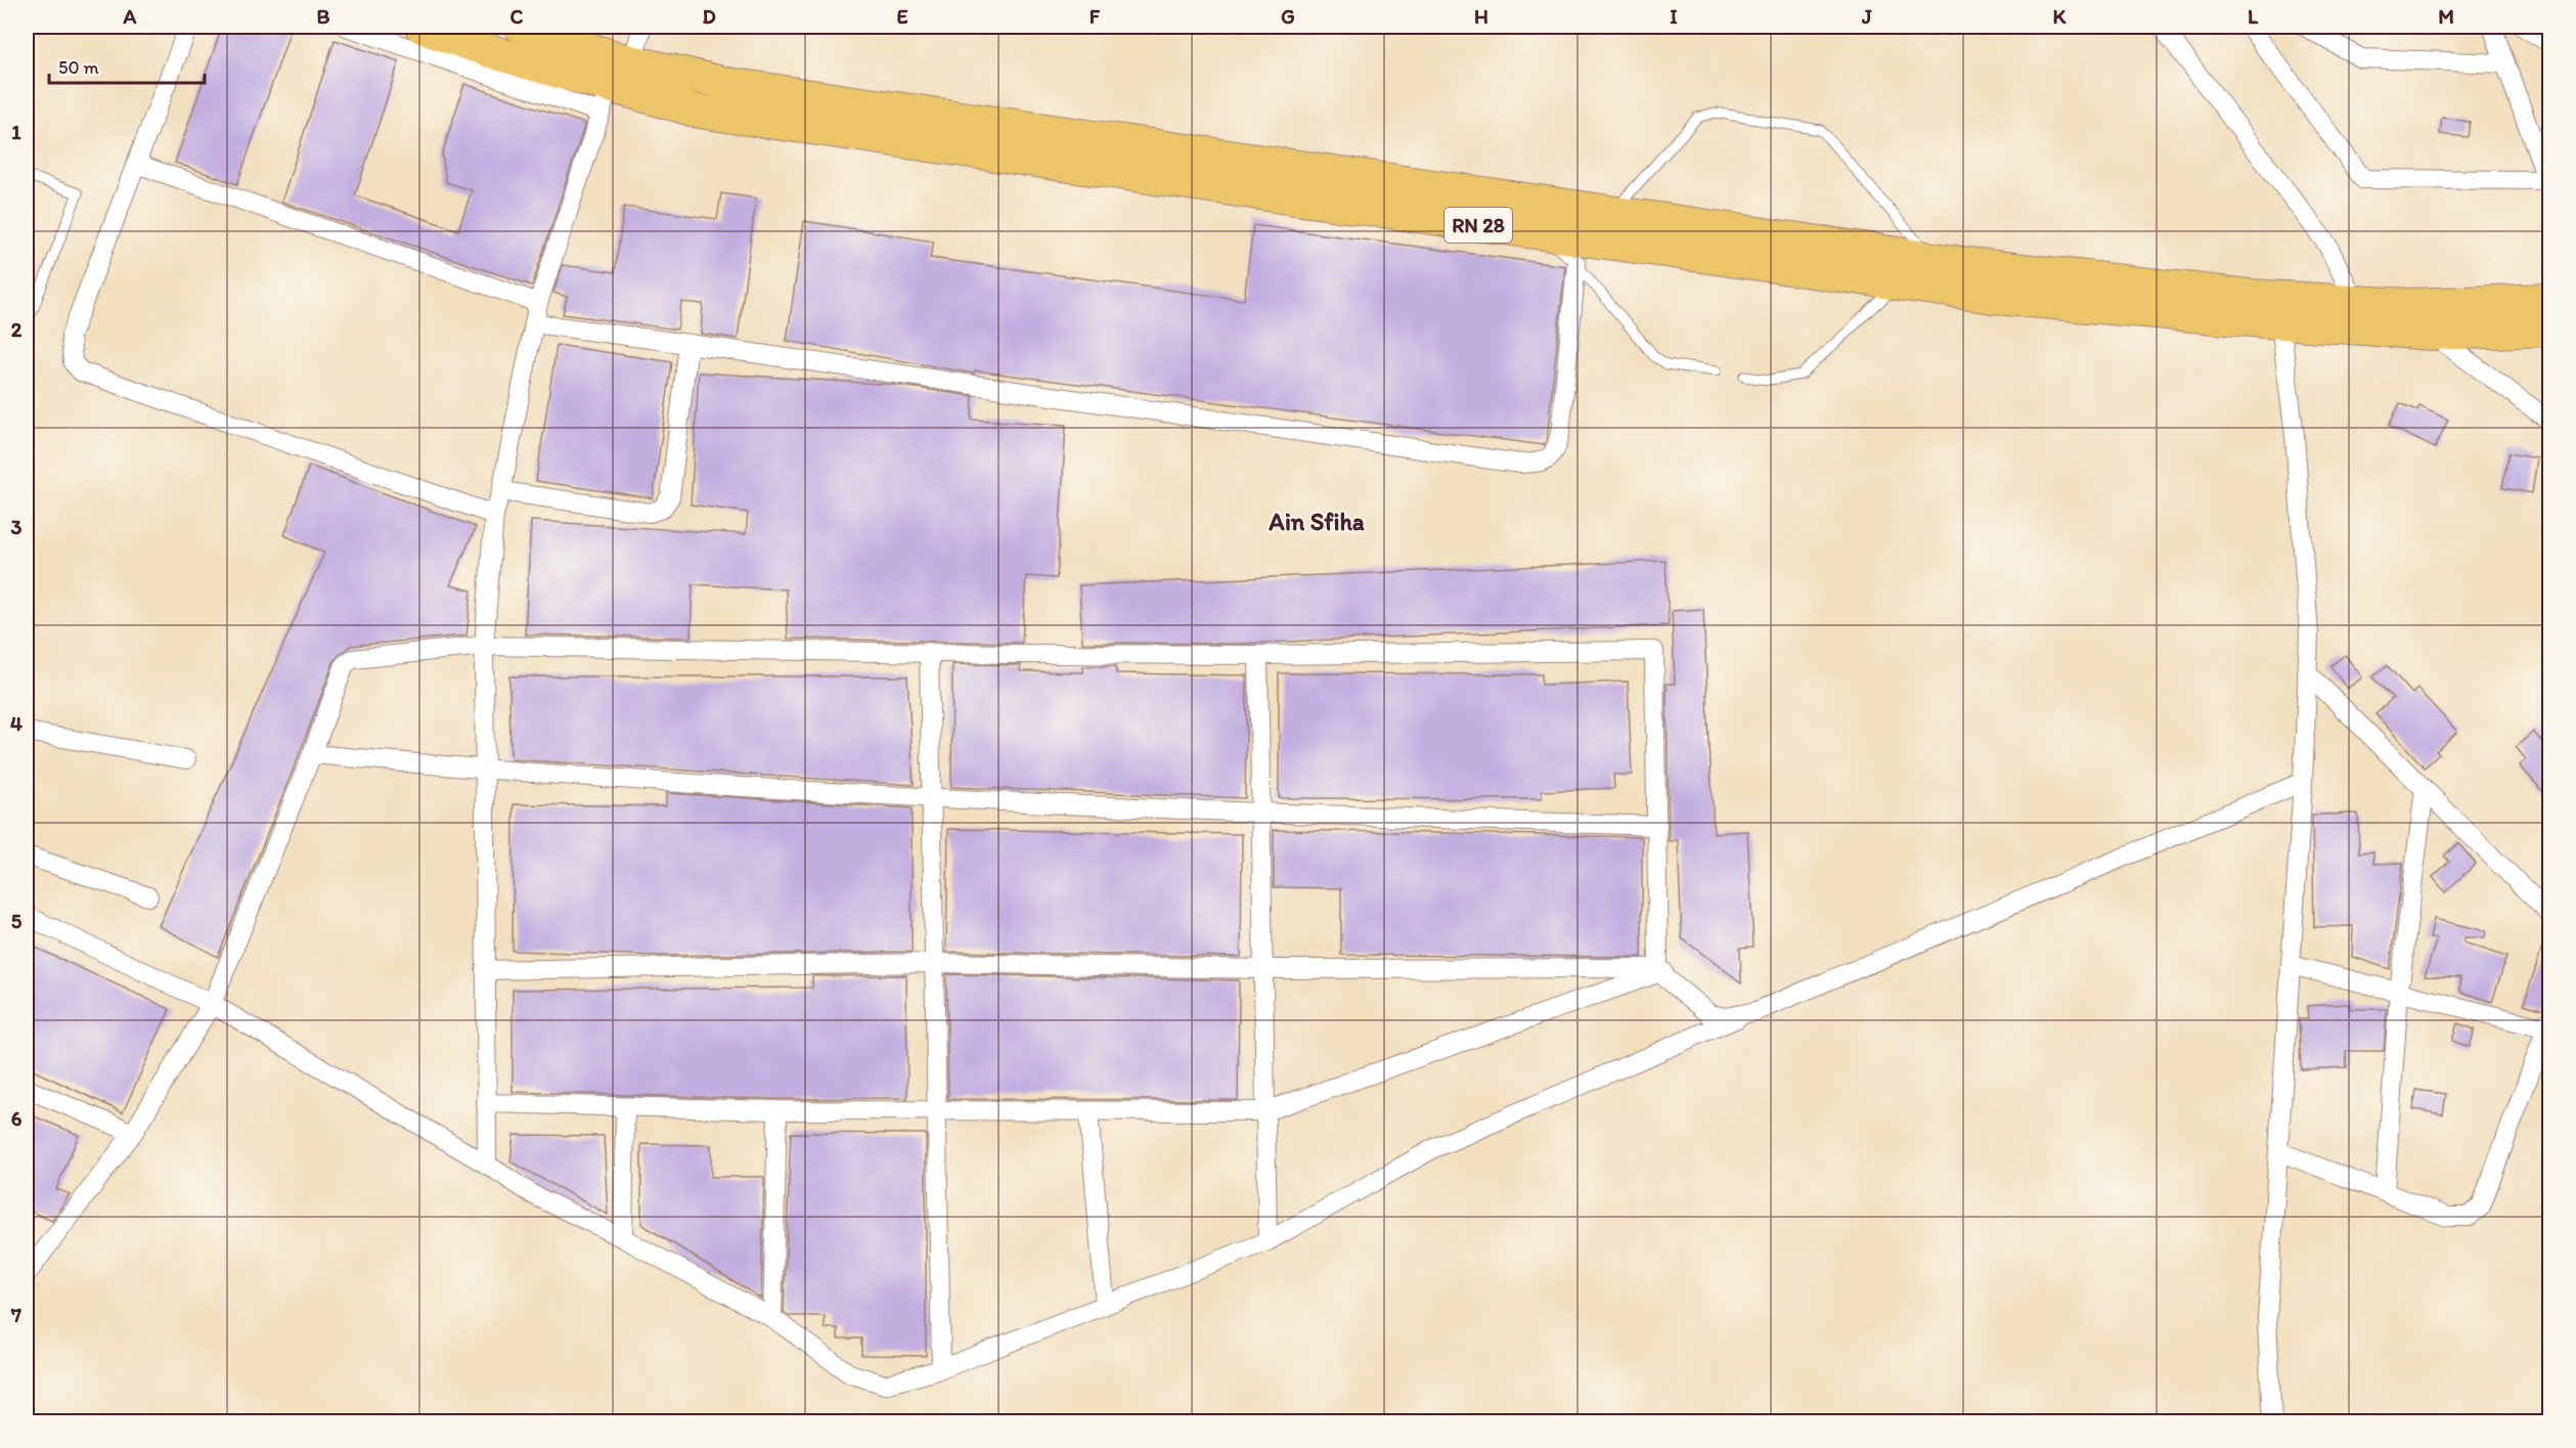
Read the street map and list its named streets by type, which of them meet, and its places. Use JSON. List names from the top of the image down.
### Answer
{
  "streets": {
    "highway": ["RN 28"]
  },
  "districts": ["Ain Sfiha"],
  "scale_bar": "50 m",
  "grid": {
    "columns": [
      "A",
      "B",
      "C",
      "D",
      "E",
      "F",
      "G",
      "H",
      "I",
      "J",
      "K",
      "L",
      "M"
    ],
    "rows": [
      "1",
      "2",
      "3",
      "4",
      "5",
      "6",
      "7"
    ]
  }
}
